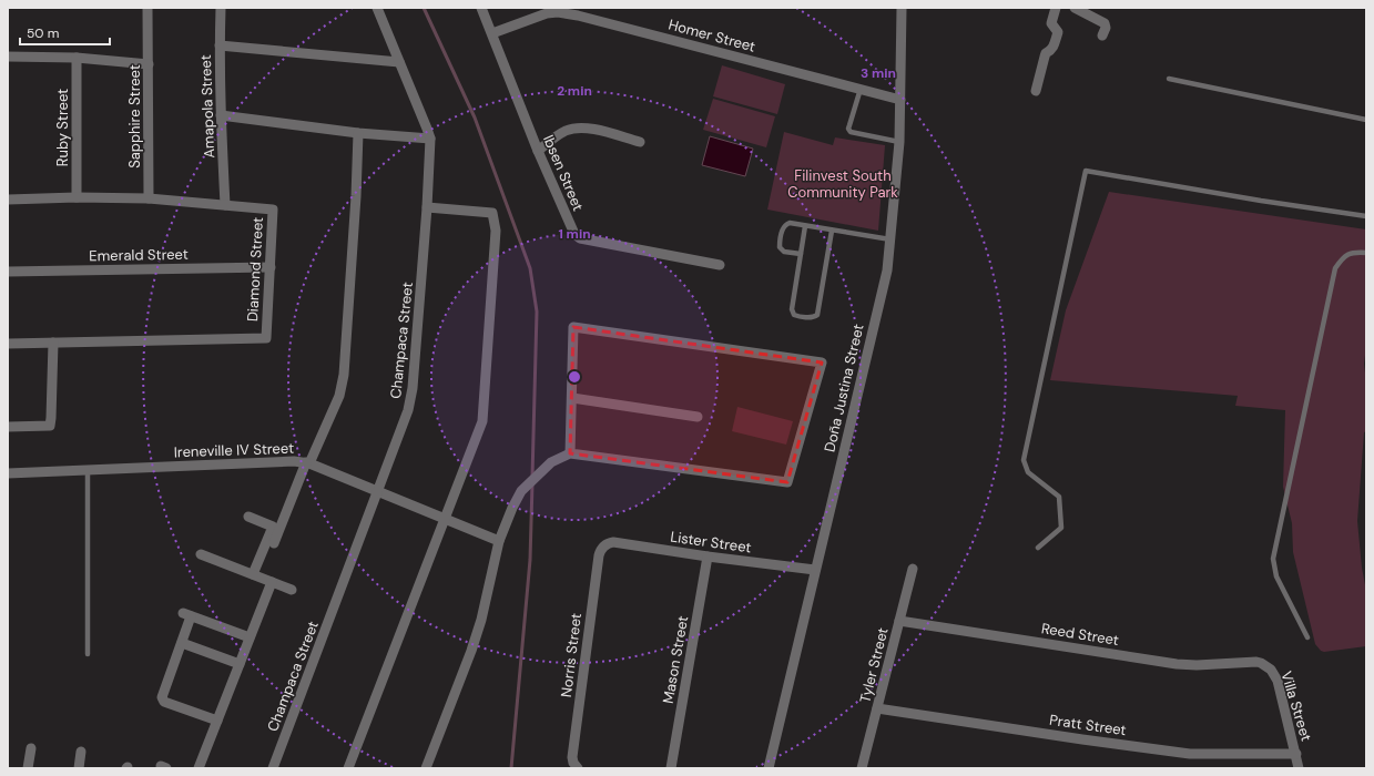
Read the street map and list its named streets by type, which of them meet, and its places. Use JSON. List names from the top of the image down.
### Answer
{
  "streets": {
    "street": [
      "Homer Street",
      "Amapola Street",
      "Sapphire Street",
      "Ruby Street",
      "Ibsen Street",
      "Emerald Street",
      "Diamond Street",
      "Champaca Street",
      "Doña Justina Street",
      "Ireneville IV Street",
      "Lister Street",
      "Reed Street",
      "Norris Street",
      "Mason Street",
      "Tyler Street",
      "Villa Street",
      "Pratt Street"
    ]
  },
  "crossings": [
    ["Homer Street", "Ibsen Street"],
    ["Homer Street", "Doña Justina Street"],
    ["Amapola Street", "Diamond Street"],
    ["Sapphire Street", "Diamond Street"],
    ["Ruby Street", "Diamond Street"],
    ["Emerald Street", "Diamond Street"],
    ["Champaca Street", "Ireneville IV Street"],
    ["Doña Justina Street", "Lister Street"],
    ["Lister Street", "Norris Street"],
    ["Lister Street", "Mason Street"],
    ["Reed Street", "Tyler Street"],
    ["Reed Street", "Villa Street"],
    ["Tyler Street", "Pratt Street"],
    ["Villa Street", "Pratt Street"]
  ],
  "parks": ["Filinvest South Community Park"],
  "scale_bar": "50 m",
  "rings": ["3 min", "2 min", "1 min"]
}
